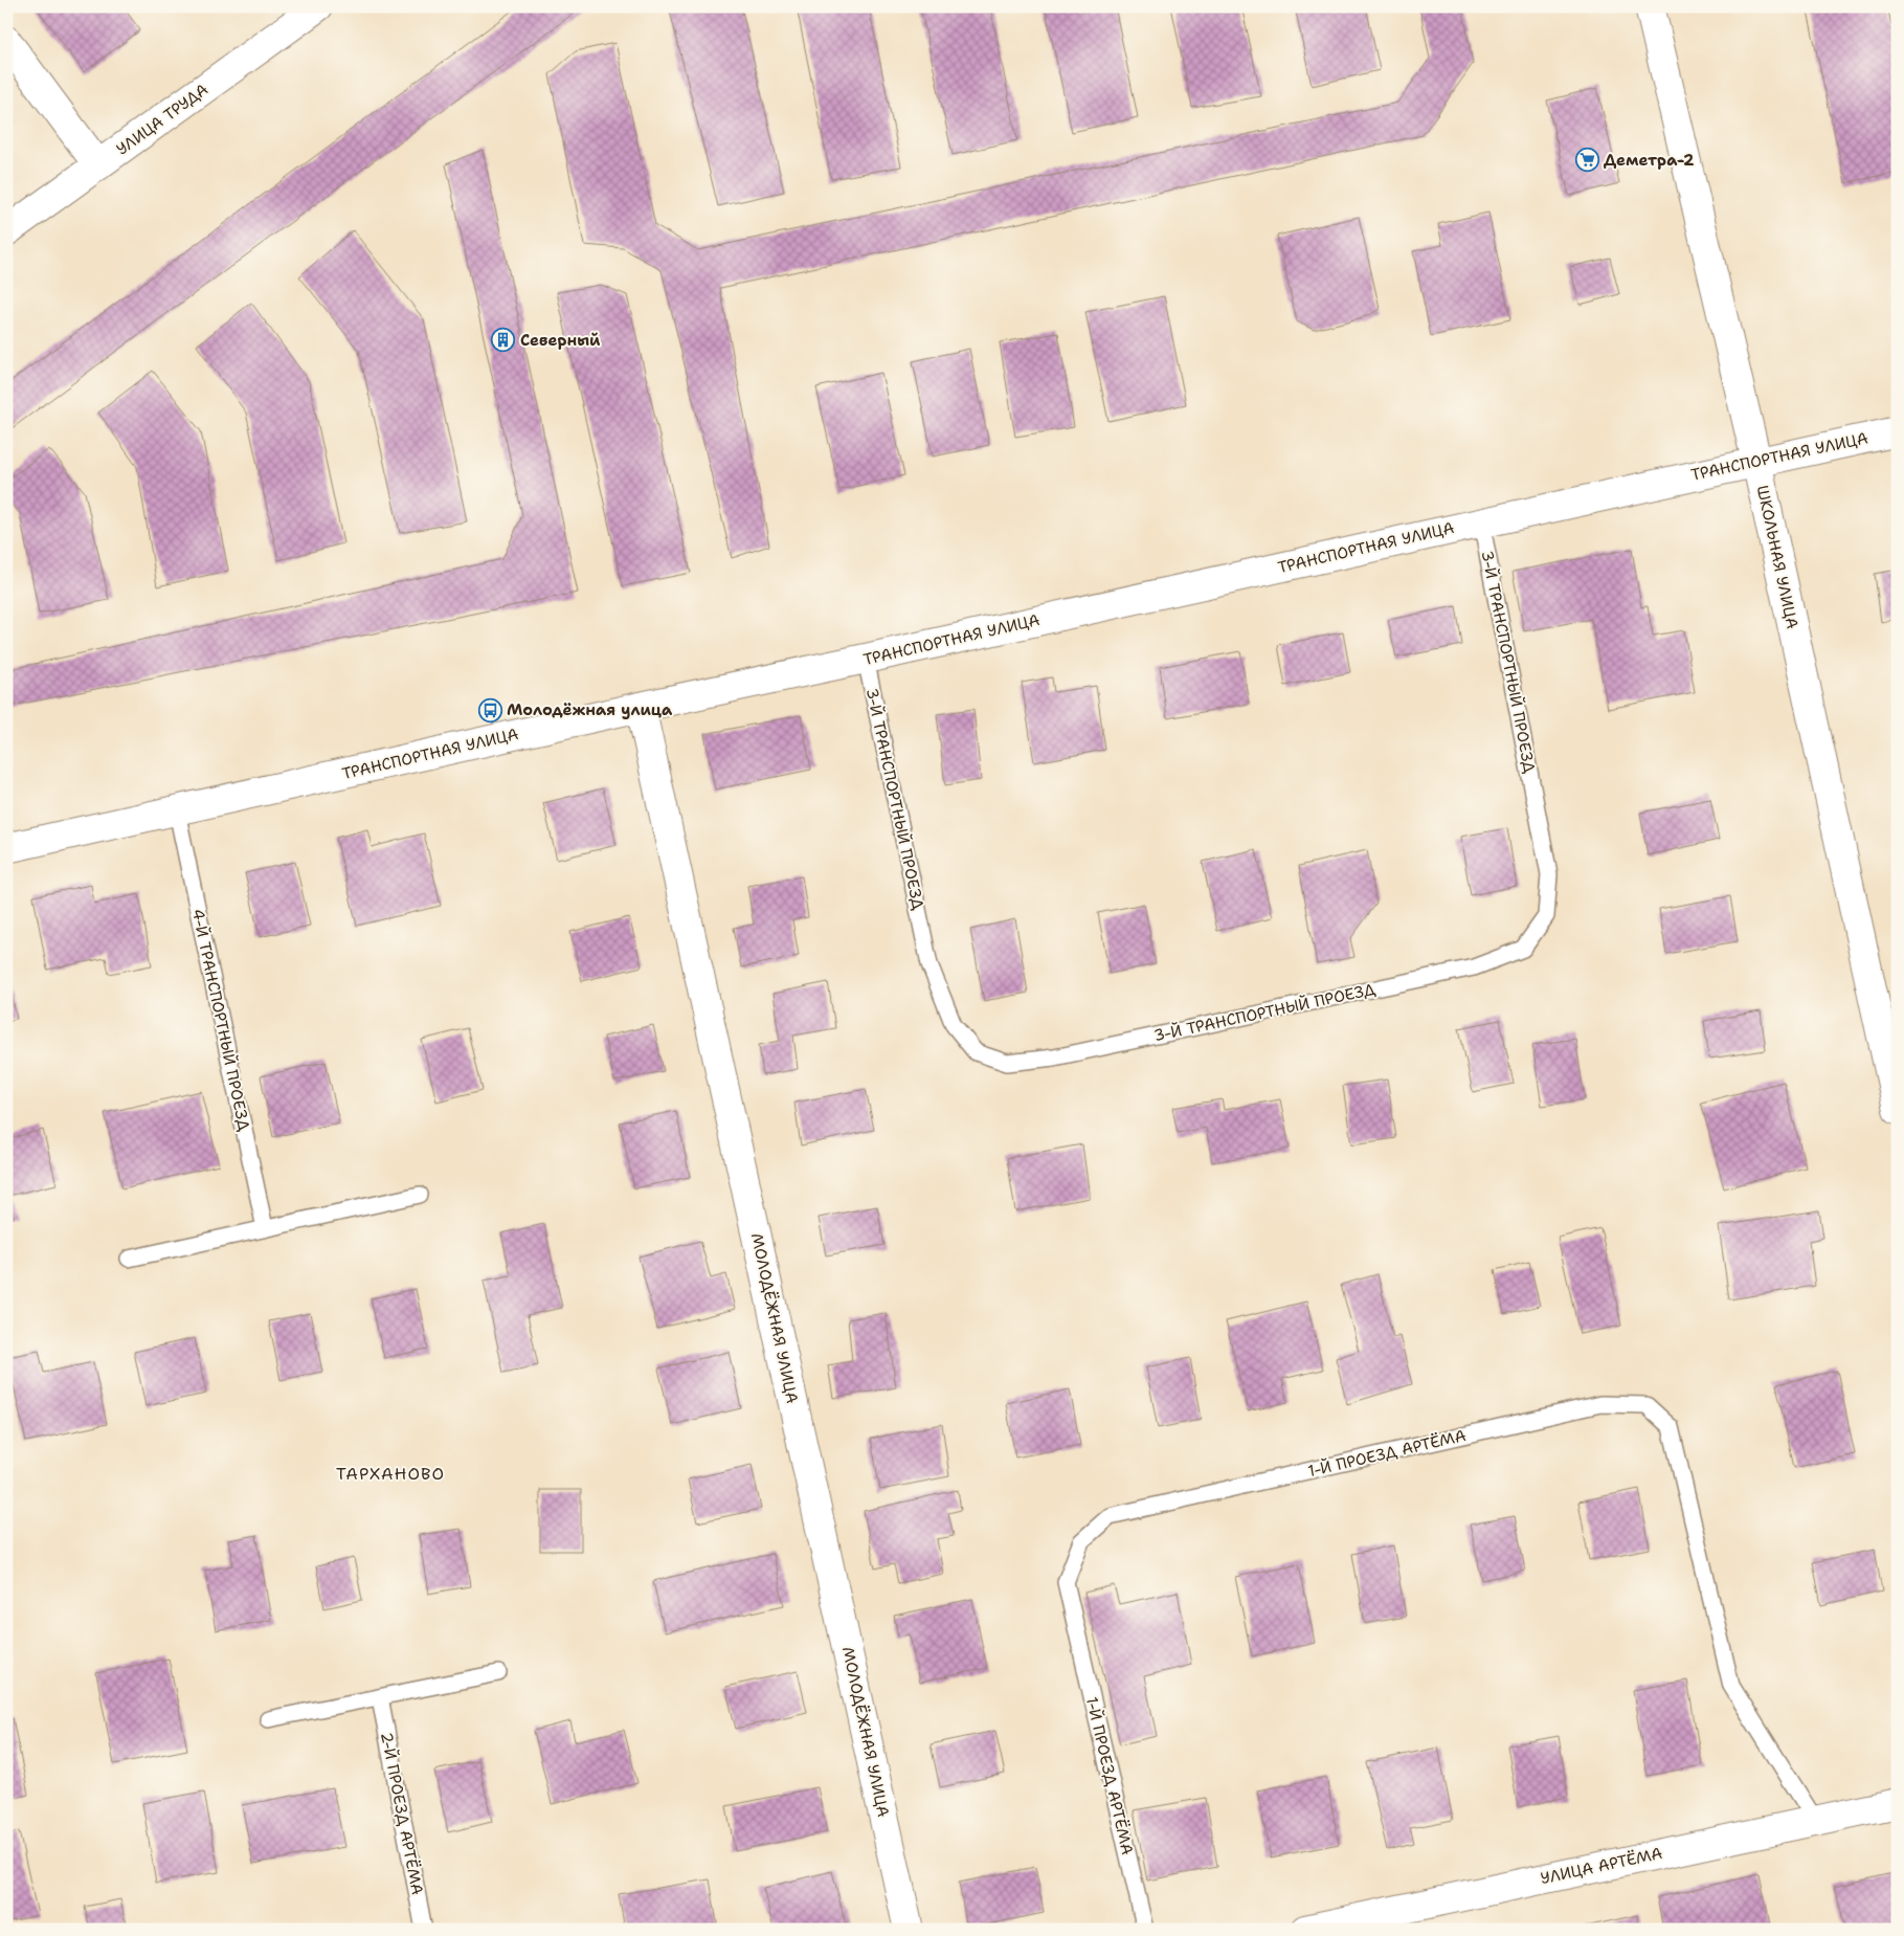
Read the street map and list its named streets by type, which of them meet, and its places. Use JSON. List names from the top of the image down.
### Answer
{
  "streets": {
    "street": [
      "УЛИЦА ТРУДА",
      "ТРАНСПОРТНАЯ УЛИЦА",
      "ШКОЛЬНАЯ УЛИЦА",
      "МОЛОДЁЖНАЯ УЛИЦА",
      "УЛИЦА АРТЁМА"
    ],
    "lane": [
      "3-Й ТРАНСПОРТНЫЙ ПРОЕЗД",
      "4-Й ТРАНСПОРТНЫЙ ПРОЕЗД",
      "1-Й ПРОЕЗД АРТЁМА",
      "2-Й ПРОЕЗД АРТЁМА"
    ]
  },
  "crossings": [
    ["ТРАНСПОРТНАЯ УЛИЦА", "ШКОЛЬНАЯ УЛИЦА"],
    ["ТРАНСПОРТНАЯ УЛИЦА", "3-Й ТРАНСПОРТНЫЙ ПРОЕЗД"],
    ["ТРАНСПОРТНАЯ УЛИЦА", "4-Й ТРАНСПОРТНЫЙ ПРОЕЗД"],
    ["ТРАНСПОРТНАЯ УЛИЦА", "МОЛОДЁЖНАЯ УЛИЦА"],
    ["1-Й ПРОЕЗД АРТЁМА", "УЛИЦА АРТЁМА"]
  ],
  "districts": ["ТАРХАНОВО"],
  "places": {
    "supermarket": ["Деметра-2"],
    "building": ["Северный"],
    "bus stop": ["Молодёжная улица"]
  }
}
